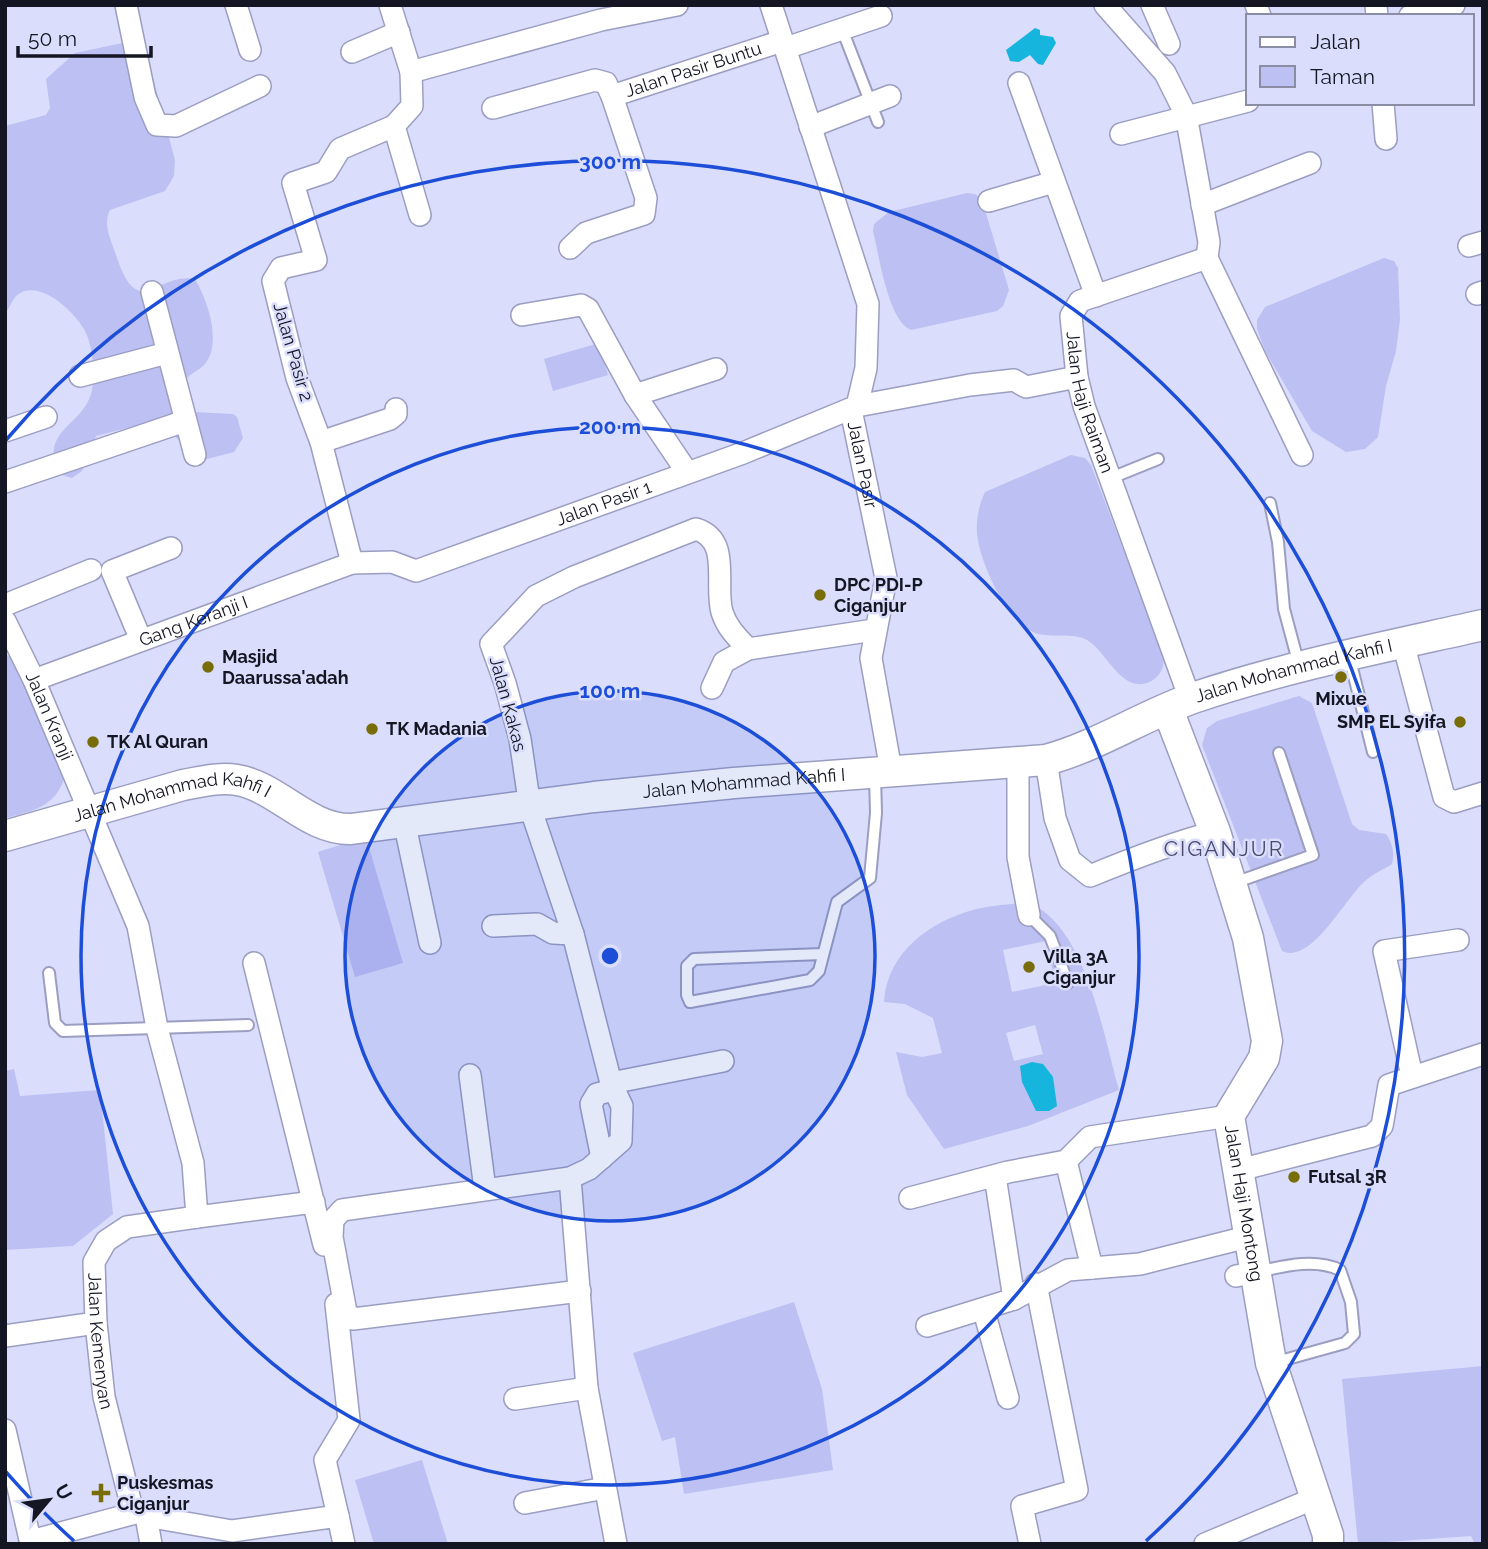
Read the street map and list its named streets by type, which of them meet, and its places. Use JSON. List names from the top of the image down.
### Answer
{
  "streets": {
    "main road": ["Jalan Mohammad Kahfi I", "Jalan Haji Montong"],
    "street": [
      "Jalan Pasir Buntu",
      "Jalan Pasir 2",
      "Jalan Haji Raiman",
      "Jalan Pasir",
      "Jalan Pasir 1",
      "Gang Keranji I",
      "Jalan Kakas",
      "Jalan Kranji",
      "Jalan Kemenyan"
    ]
  },
  "crossings": [
    ["Jalan Pasir Buntu", "Jalan Pasir"],
    ["Jalan Pasir 2", "Jalan Pasir 1"],
    ["Jalan Pasir 2", "Gang Keranji I"],
    ["Jalan Haji Raiman", "Jalan Pasir 1"],
    ["Jalan Haji Raiman", "Jalan Mohammad Kahfi I"],
    ["Jalan Haji Raiman", "Jalan Haji Montong"],
    ["Jalan Pasir", "Jalan Pasir 1"],
    ["Jalan Pasir", "Jalan Mohammad Kahfi I"],
    ["Jalan Pasir 1", "Gang Keranji I"],
    ["Gang Keranji I", "Jalan Kranji"],
    ["Jalan Mohammad Kahfi I", "Jalan Kakas"],
    ["Jalan Mohammad Kahfi I", "Jalan Kranji"],
    ["Jalan Mohammad Kahfi I", "Jalan Haji Montong"]
  ],
  "districts": ["CIGANJUR"],
  "places": {
    "other": [
      "DPC PDI-P Ciganjur",
      "Masjid Daarussa'adah",
      "Mixue",
      "SMP EL Syifa",
      "TK Madania",
      "TK Al Quran",
      "Villa 3A Ciganjur",
      "Futsal 3R"
    ],
    "health": ["Puskesmas Ciganjur"]
  },
  "legend": ["Jalan", "Taman"],
  "scale_bar": "50 m",
  "north": "top right",
  "rings": ["300 m", "200 m", "100 m"]
}
